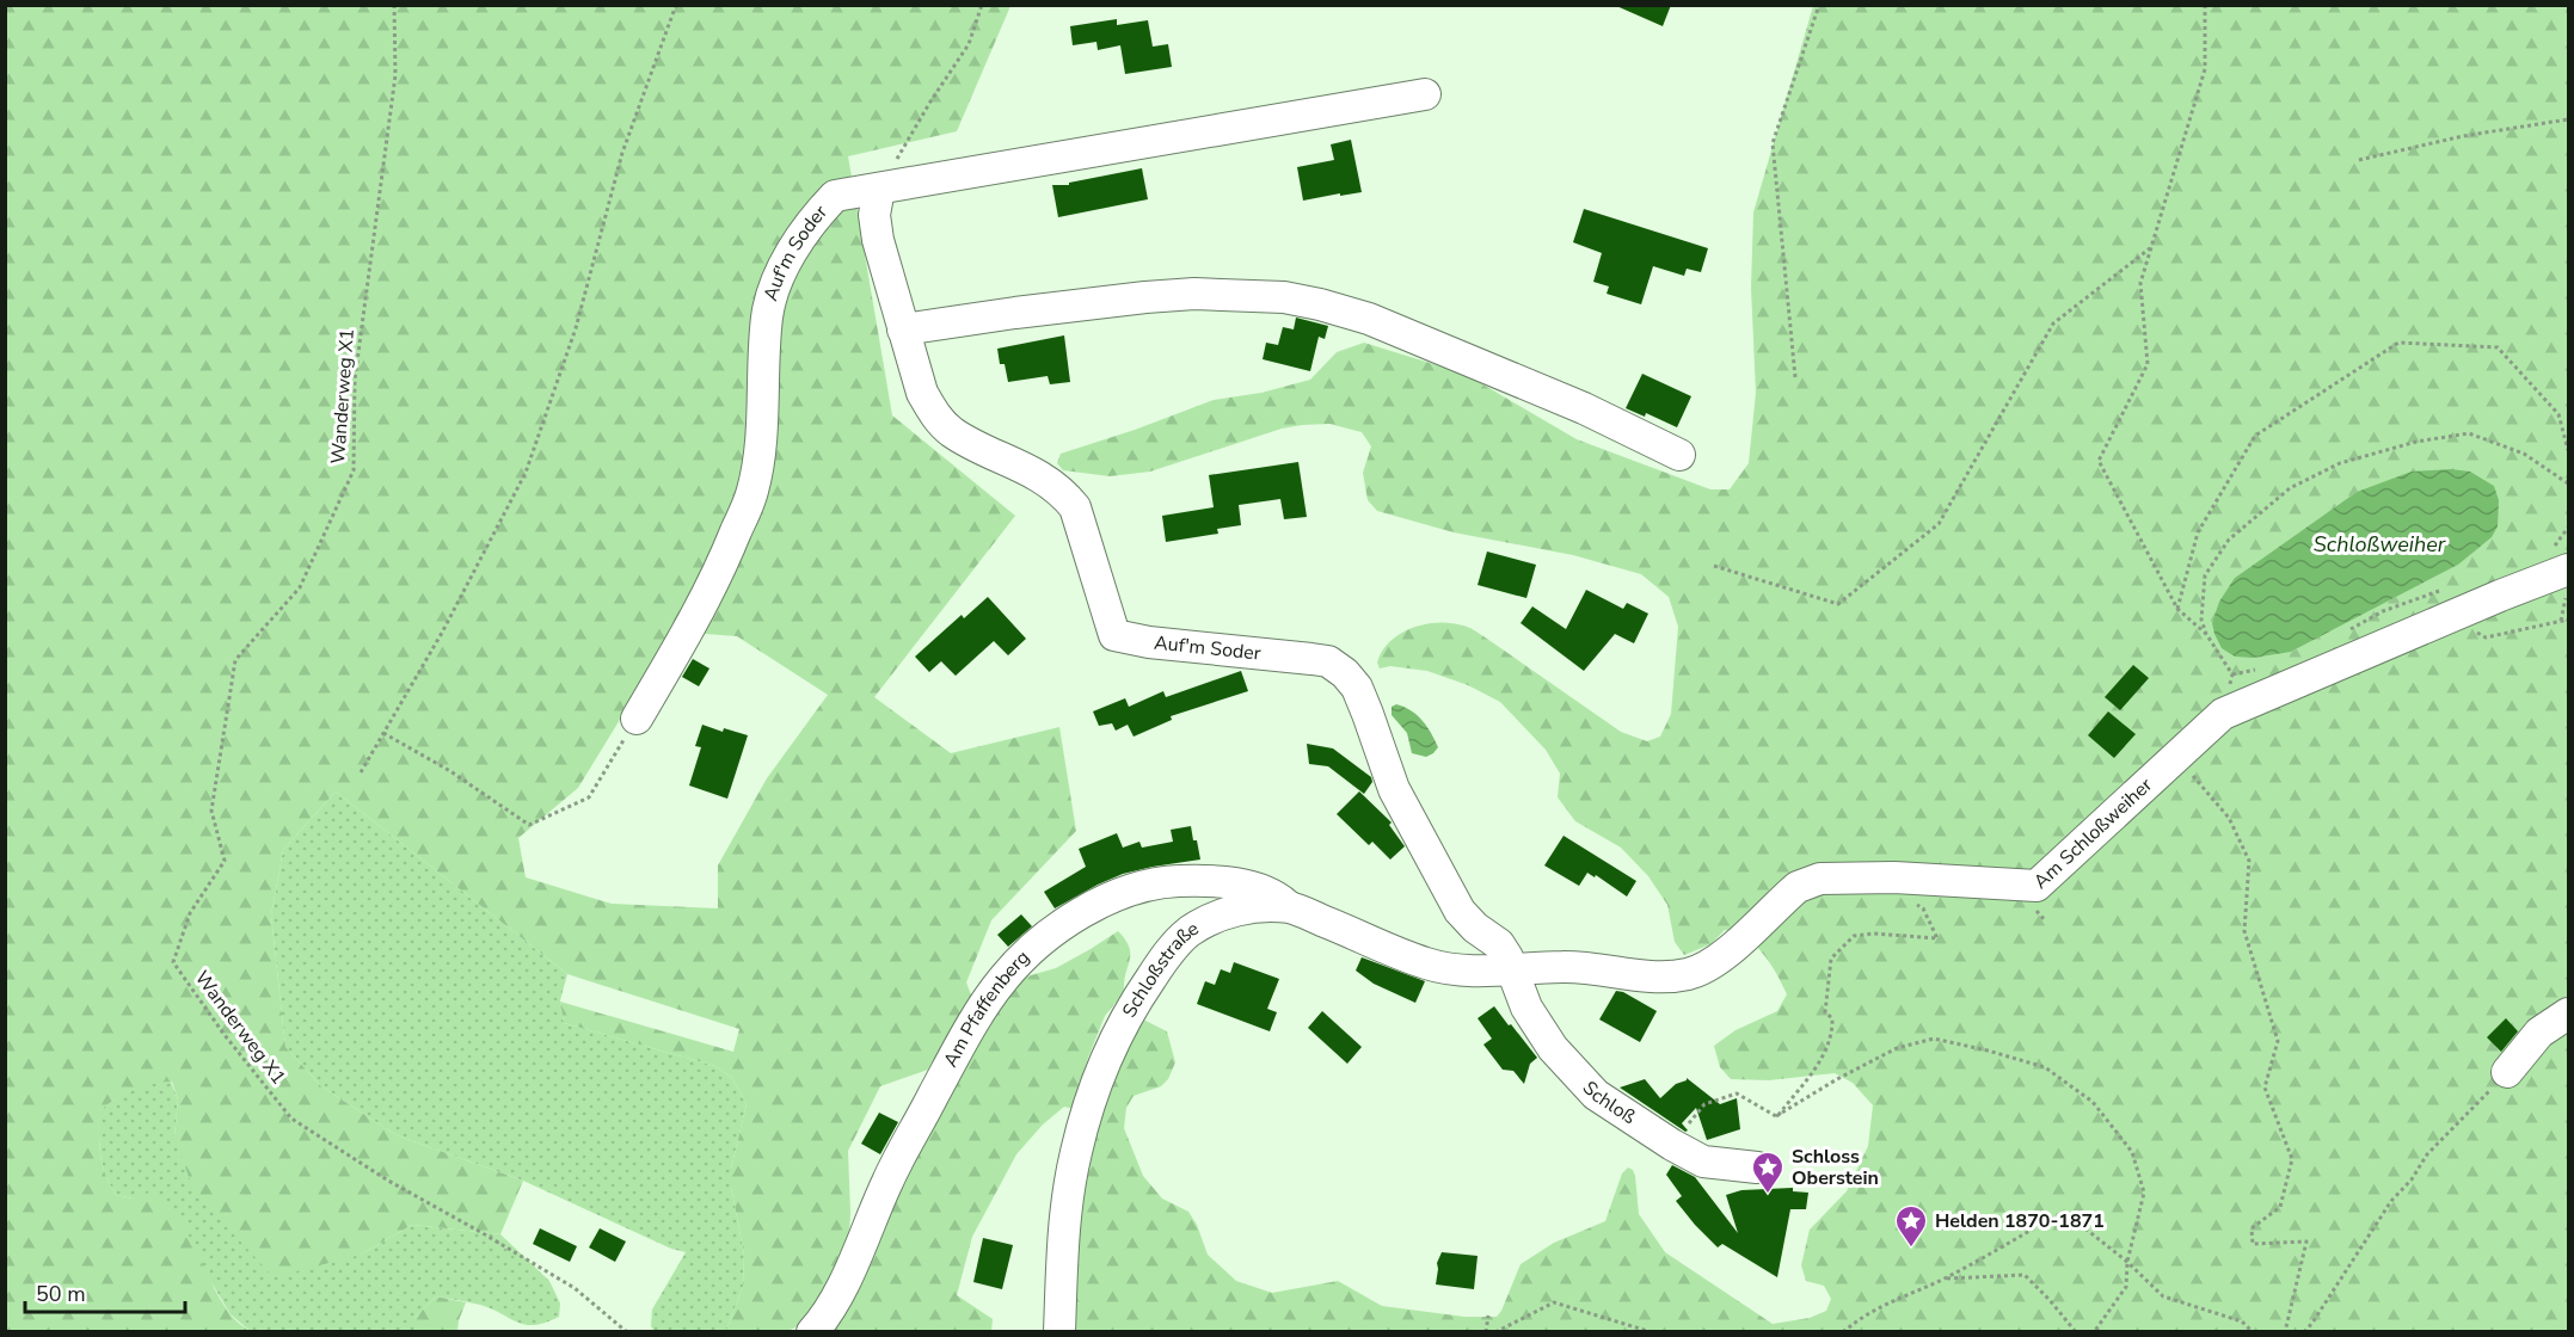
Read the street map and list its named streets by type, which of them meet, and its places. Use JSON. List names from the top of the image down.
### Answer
{
  "streets": {
    "street": [
      "Auf'm Soder",
      "Am Schloßweiher",
      "Schloßstraße",
      "Am Pfaffenberg",
      "Schloß"
    ],
    "path": ["Wanderweg X1"]
  },
  "crossings": [
    ["Auf'm Soder", "Am Schloßweiher"],
    ["Auf'm Soder", "Schloßstraße"],
    ["Auf'm Soder", "Schloß"],
    ["Am Schloßweiher", "Schloßstraße"],
    ["Am Schloßweiher", "Schloß"],
    ["Schloßstraße", "Am Pfaffenberg"],
    ["Schloßstraße", "Schloß"]
  ],
  "water": ["Schloßweiher"],
  "places": {
    "place": ["Schloss Oberstein", "Helden 1870-1871"]
  },
  "scale_bar": "50 m"
}
